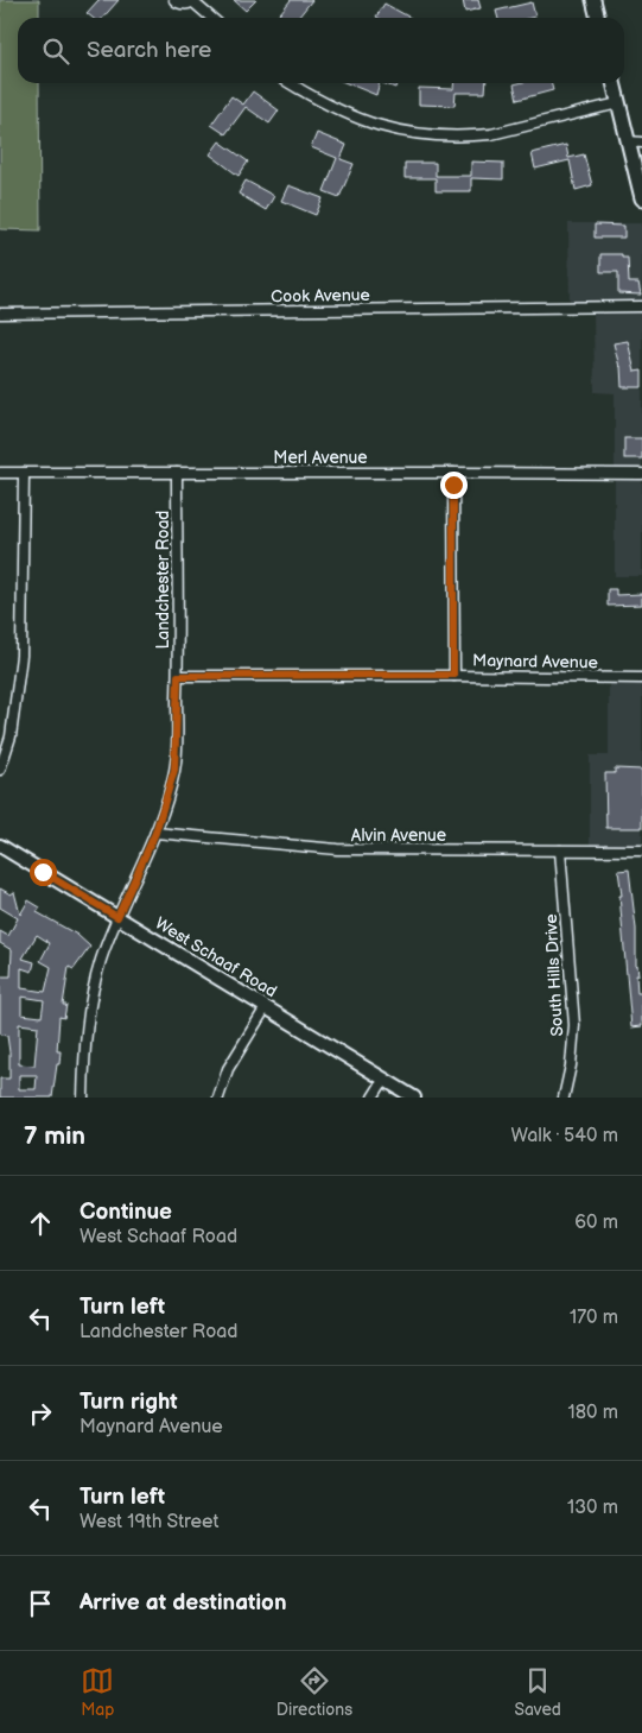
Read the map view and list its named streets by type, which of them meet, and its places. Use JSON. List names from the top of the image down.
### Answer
{
  "streets": {
    "street": [
      "Cook Avenue",
      "Merl Avenue",
      "Landchester Road",
      "Maynard Avenue",
      "Alvin Avenue",
      "West Schaaf Road",
      "South Hills Drive"
    ]
  },
  "crossings": [
    ["Merl Avenue", "Landchester Road"],
    ["Landchester Road", "Maynard Avenue"],
    ["Landchester Road", "Alvin Avenue"],
    ["Landchester Road", "West Schaaf Road"],
    ["Alvin Avenue", "South Hills Drive"]
  ],
  "page": {
    "search": "Search here",
    "heading": ["7 min", "Walk · 540 m"],
    "list": [
      ["Continue", "West Schaaf Road", "60 m"],
      ["Turn left", "Landchester Road", "170 m"],
      ["Turn right", "Maynard Avenue", "180 m"],
      ["Turn left", "West 19th Street", "130 m"],
      "Arrive at destination"
    ],
    "nav": ["Map", "Directions", "Saved"]
  }
}
